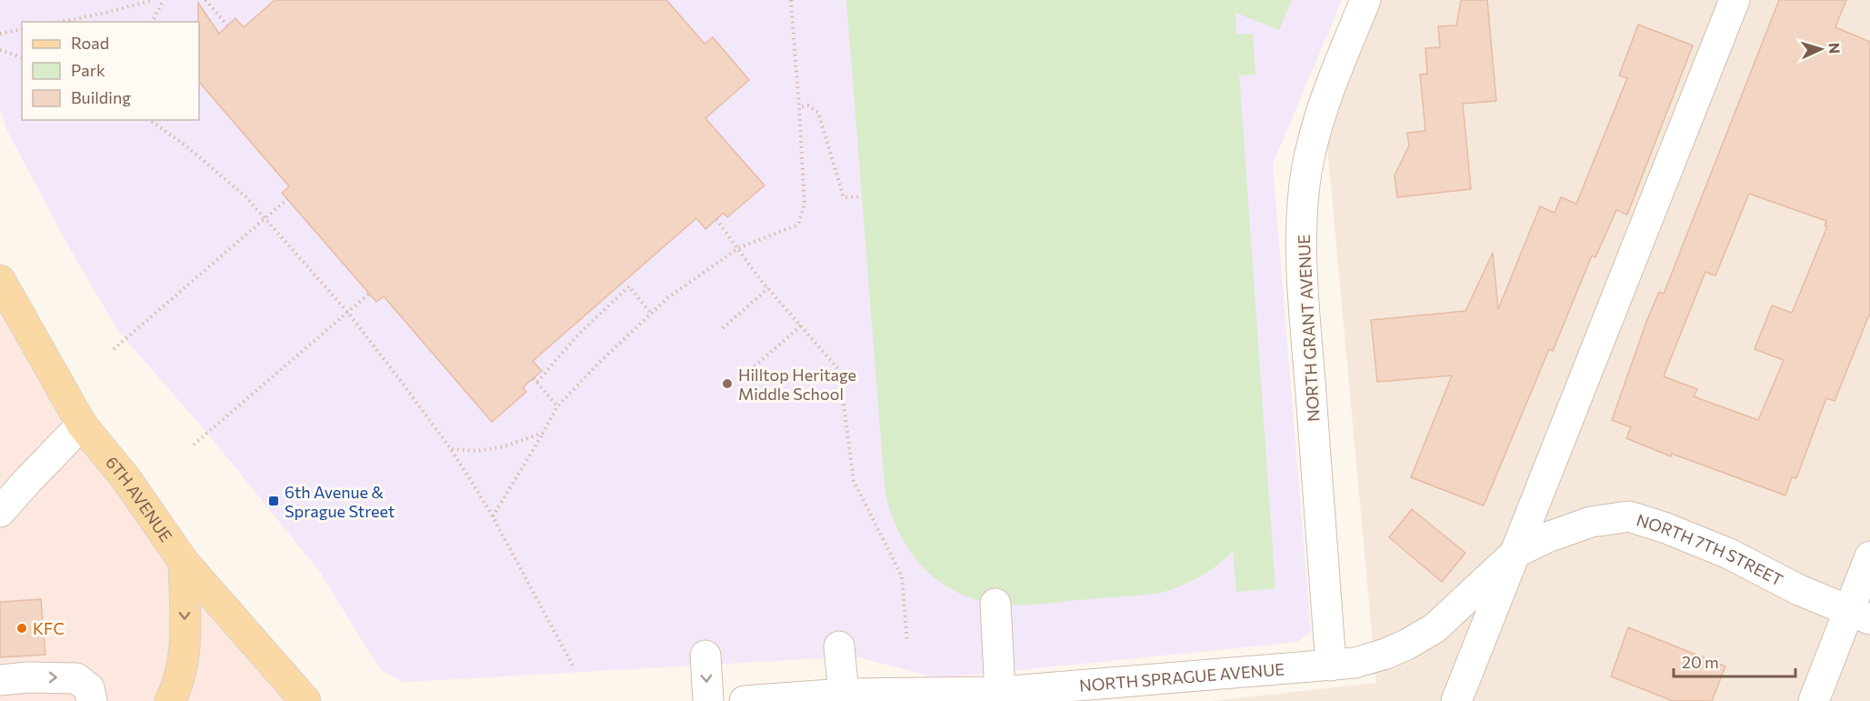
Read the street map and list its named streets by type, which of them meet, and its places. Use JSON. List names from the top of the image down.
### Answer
{
  "streets": {
    "main road": ["6TH AVENUE"],
    "street": ["NORTH GRANT AVENUE", "NORTH 7TH STREET", "NORTH SPRAGUE AVENUE"]
  },
  "crossings": [
    ["NORTH GRANT AVENUE", "NORTH SPRAGUE AVENUE"],
    ["NORTH 7TH STREET", "NORTH SPRAGUE AVENUE"]
  ],
  "places": {
    "other": ["Hilltop Heritage Middle School", "KFC"],
    "transit": ["6th Avenue & Sprague Street"]
  },
  "legend": ["Road", "Park", "Building"],
  "scale_bar": "20 m",
  "north": "right"
}
